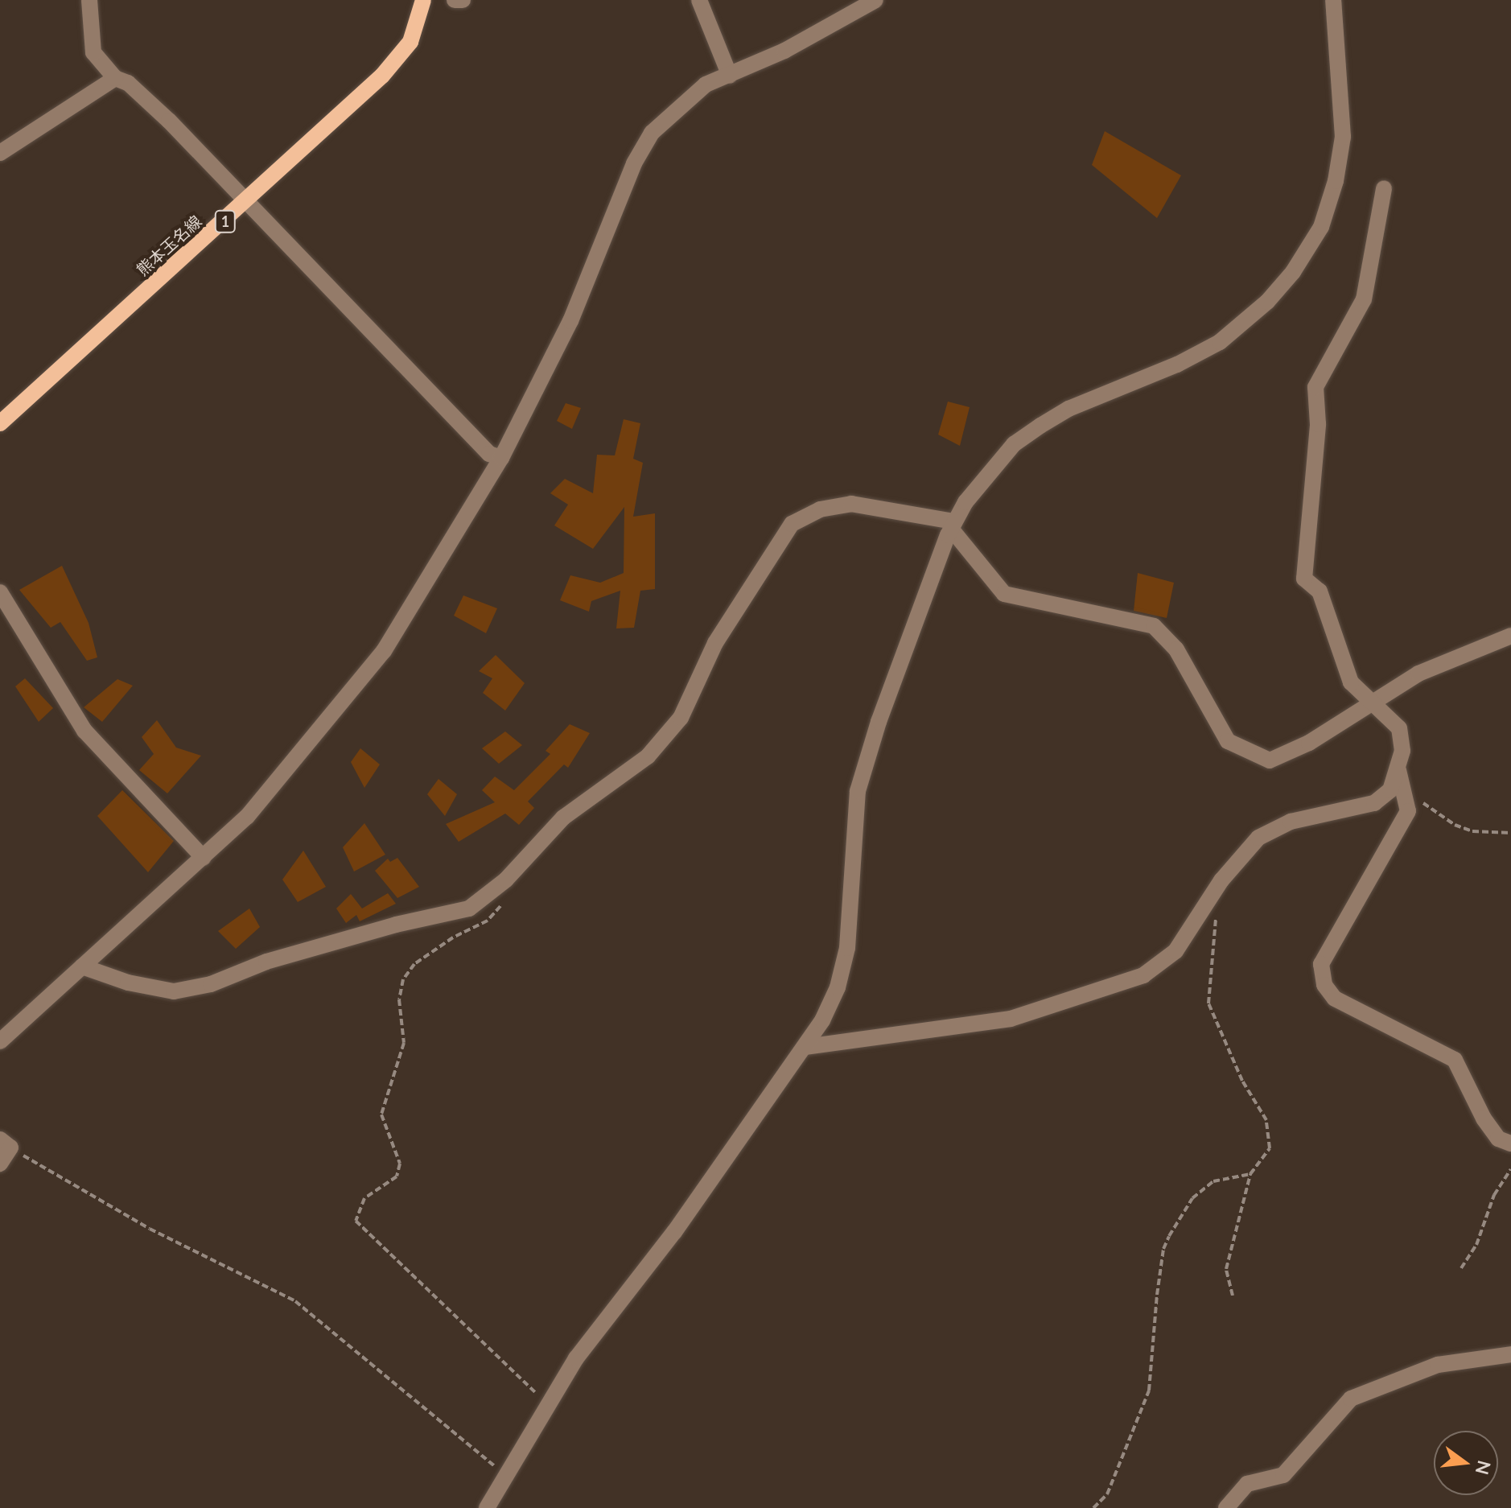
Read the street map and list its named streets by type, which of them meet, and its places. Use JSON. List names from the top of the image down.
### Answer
{
  "streets": {
    "main road": ["1", "熊本玉名線"]
  },
  "north": "right"
}
